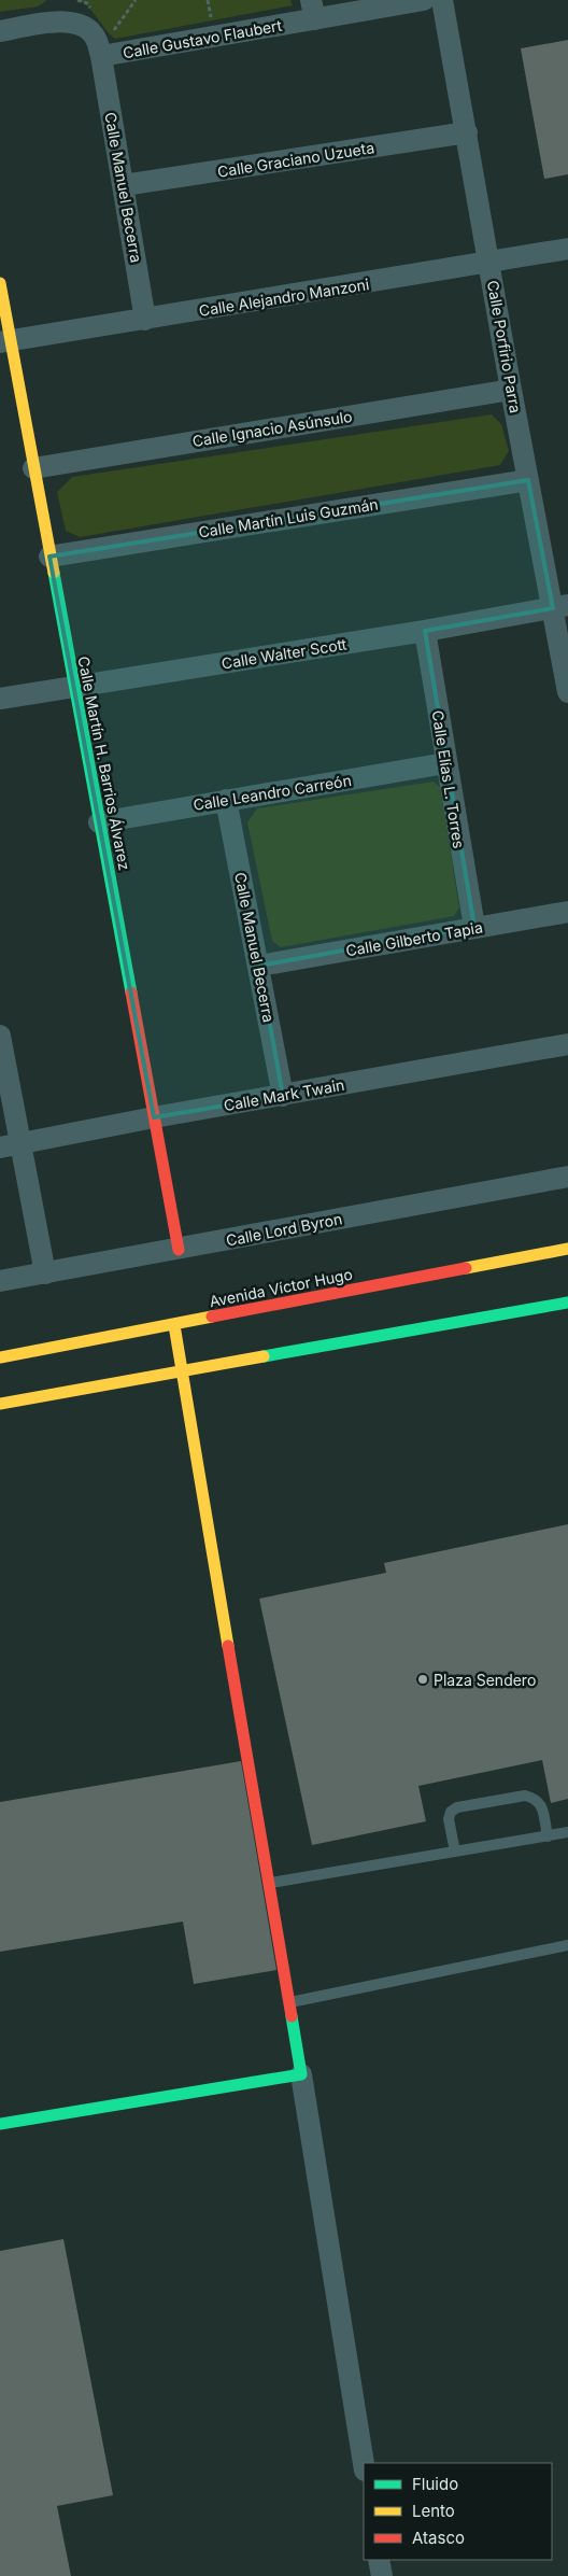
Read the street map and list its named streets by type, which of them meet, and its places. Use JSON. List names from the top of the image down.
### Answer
{
  "streets": {
    "street": [
      "Calle Gustavo Flaubert",
      "Calle Graciano Uzueta",
      "Calle Manuel Becerra",
      "Calle Alejandro Manzoni",
      "Calle Porfirio Parra",
      "Calle Ignacio Asúnsulo",
      "Calle Martín Luis Guzmán",
      "Calle Walter Scott",
      "Calle Martín H. Barrios Álvarez",
      "Calle Elías L. Torres",
      "Calle Leandro Carreón",
      "Calle Gilberto Tapia",
      "Calle Mark Twain",
      "Calle Lord Byron",
      "Avenida Víctor Hugo"
    ]
  },
  "crossings": [
    ["Calle Gustavo Flaubert", "Calle Manuel Becerra"],
    ["Calle Graciano Uzueta", "Calle Manuel Becerra"],
    ["Calle Graciano Uzueta", "Calle Porfirio Parra"],
    ["Calle Manuel Becerra", "Calle Alejandro Manzoni"],
    ["Calle Manuel Becerra", "Calle Leandro Carreón"],
    ["Calle Manuel Becerra", "Calle Gilberto Tapia"],
    ["Calle Manuel Becerra", "Calle Mark Twain"],
    ["Calle Alejandro Manzoni", "Calle Porfirio Parra"],
    ["Calle Alejandro Manzoni", "Calle Martín H. Barrios Álvarez"],
    ["Calle Porfirio Parra", "Calle Ignacio Asúnsulo"],
    ["Calle Porfirio Parra", "Calle Martín Luis Guzmán"],
    ["Calle Porfirio Parra", "Calle Walter Scott"],
    ["Calle Ignacio Asúnsulo", "Calle Martín H. Barrios Álvarez"],
    ["Calle Martín Luis Guzmán", "Calle Martín H. Barrios Álvarez"],
    ["Calle Walter Scott", "Calle Martín H. Barrios Álvarez"],
    ["Calle Walter Scott", "Calle Elías L. Torres"],
    ["Calle Martín H. Barrios Álvarez", "Calle Leandro Carreón"],
    ["Calle Martín H. Barrios Álvarez", "Calle Mark Twain"],
    ["Calle Martín H. Barrios Álvarez", "Calle Lord Byron"],
    ["Calle Elías L. Torres", "Calle Leandro Carreón"],
    ["Calle Elías L. Torres", "Calle Gilberto Tapia"]
  ],
  "places": ["Plaza Sendero"],
  "legend": ["Fluido", "Lento", "Atasco"]
}
